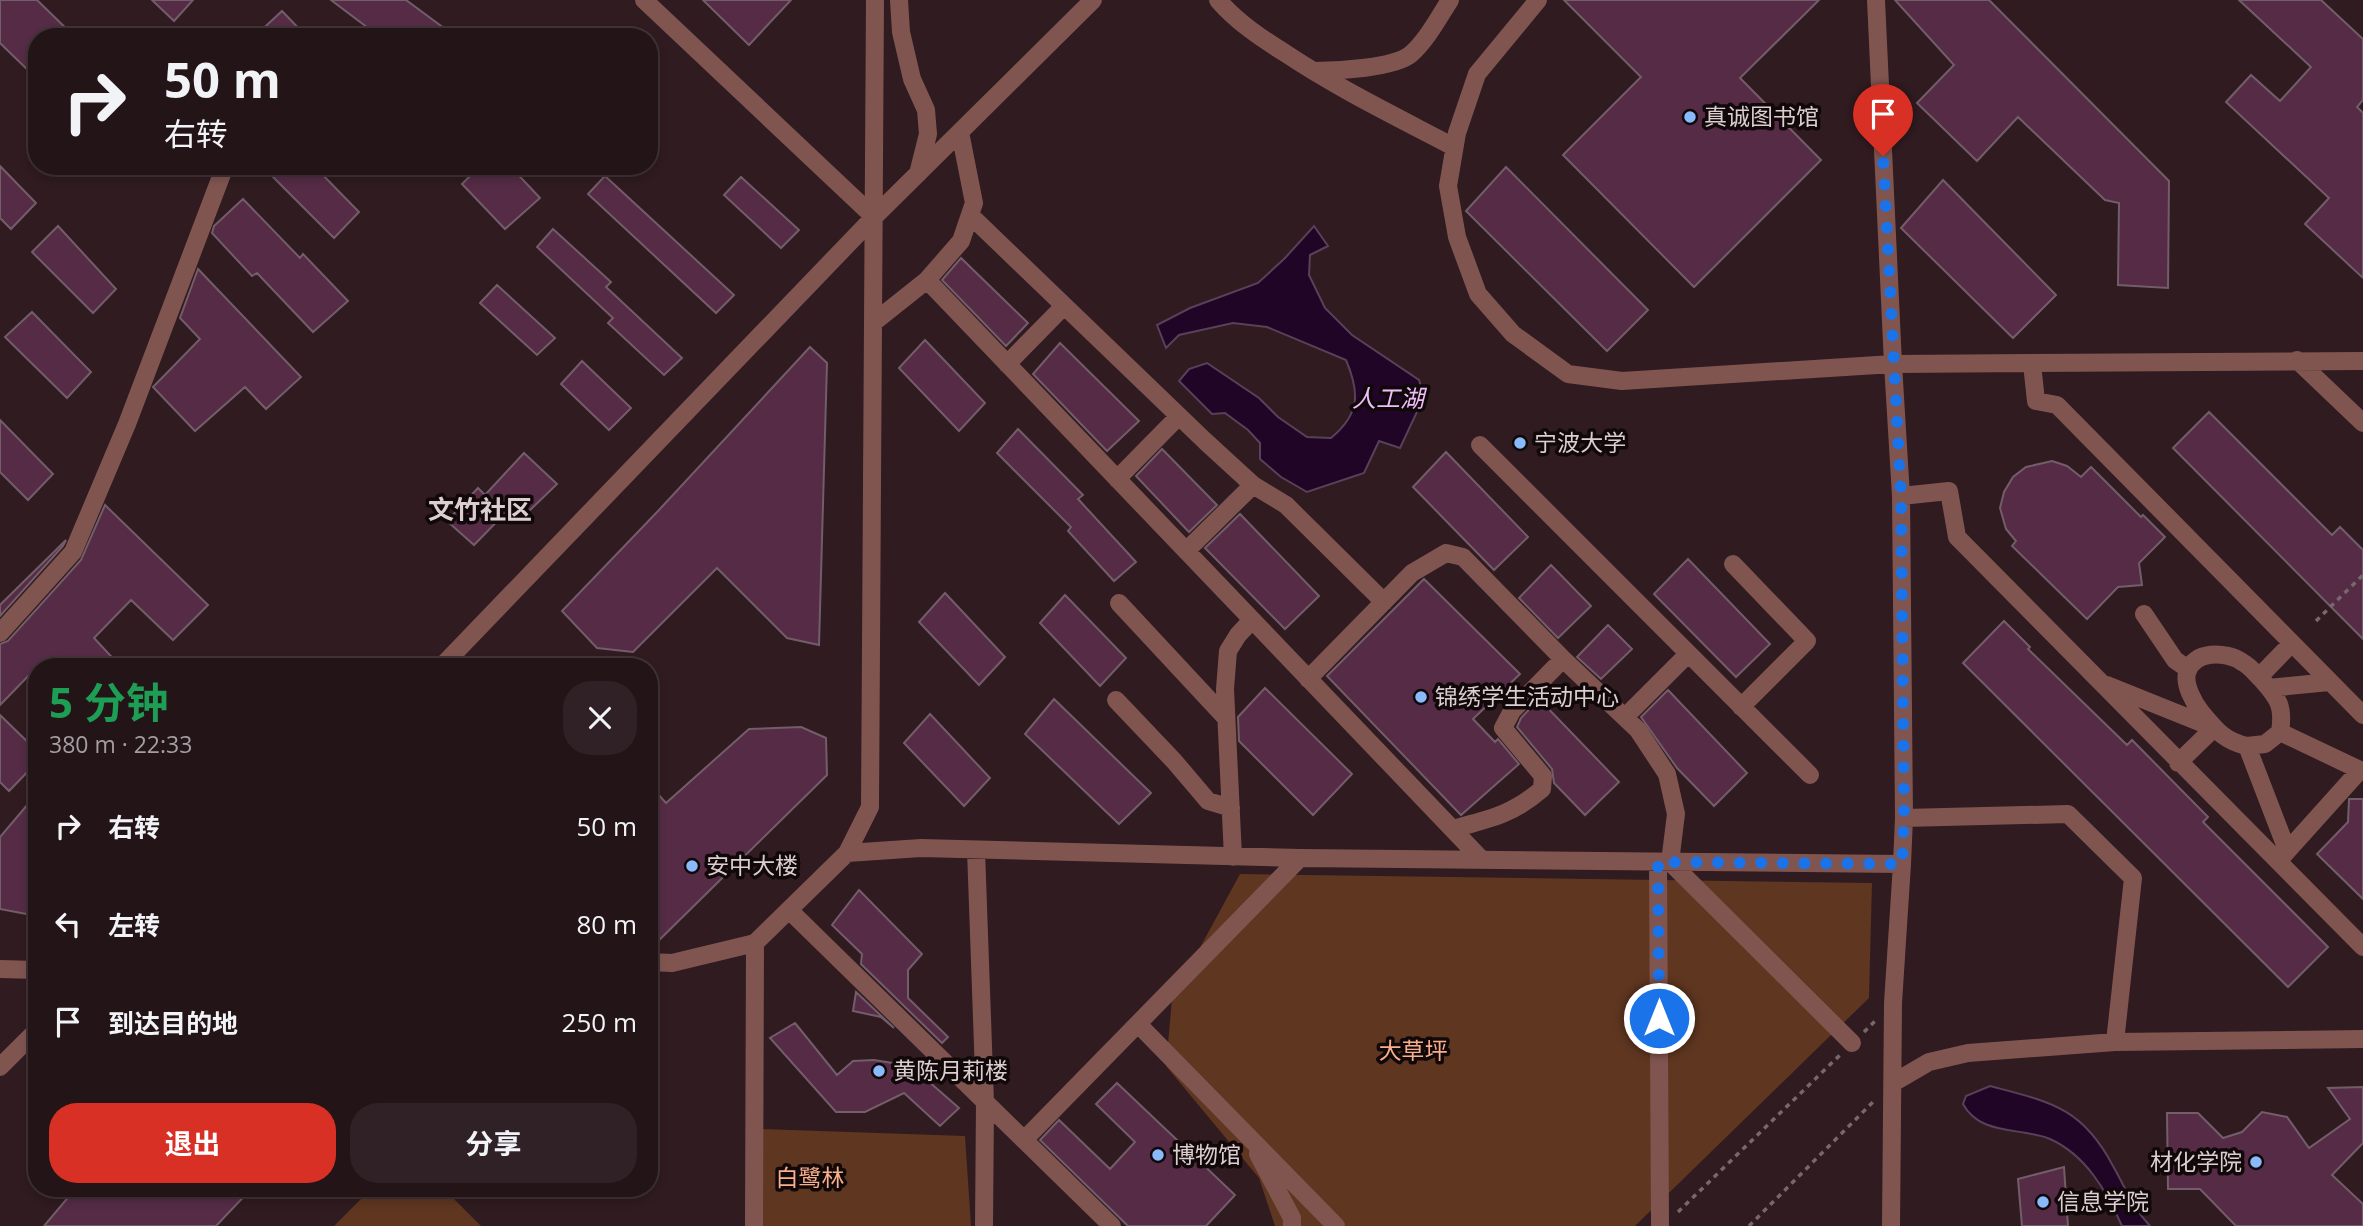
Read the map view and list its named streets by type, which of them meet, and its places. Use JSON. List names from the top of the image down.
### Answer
{
  "districts": ["文竹社区"],
  "water": ["人工湖"],
  "parks": ["大草坪", "白鹭林"],
  "places": [
    "真诚图书馆",
    "宁波大学",
    "锦绣学生活动中心",
    "安中大楼",
    "黄陈月莉楼",
    "博物馆",
    "材化学院",
    "信息学院"
  ],
  "page": {
    "turn": ["50 m", "右转"],
    "heading": ["5 分钟", "380 m · 22:33"],
    "list": [
      {
        "name": "右转",
        "value": "50 m"
      },
      {
        "name": "左转",
        "value": "80 m"
      },
      {
        "name": "到达目的地",
        "value": "250 m"
      }
    ],
    "buttons": ["退出", "分享"]
  }
}
